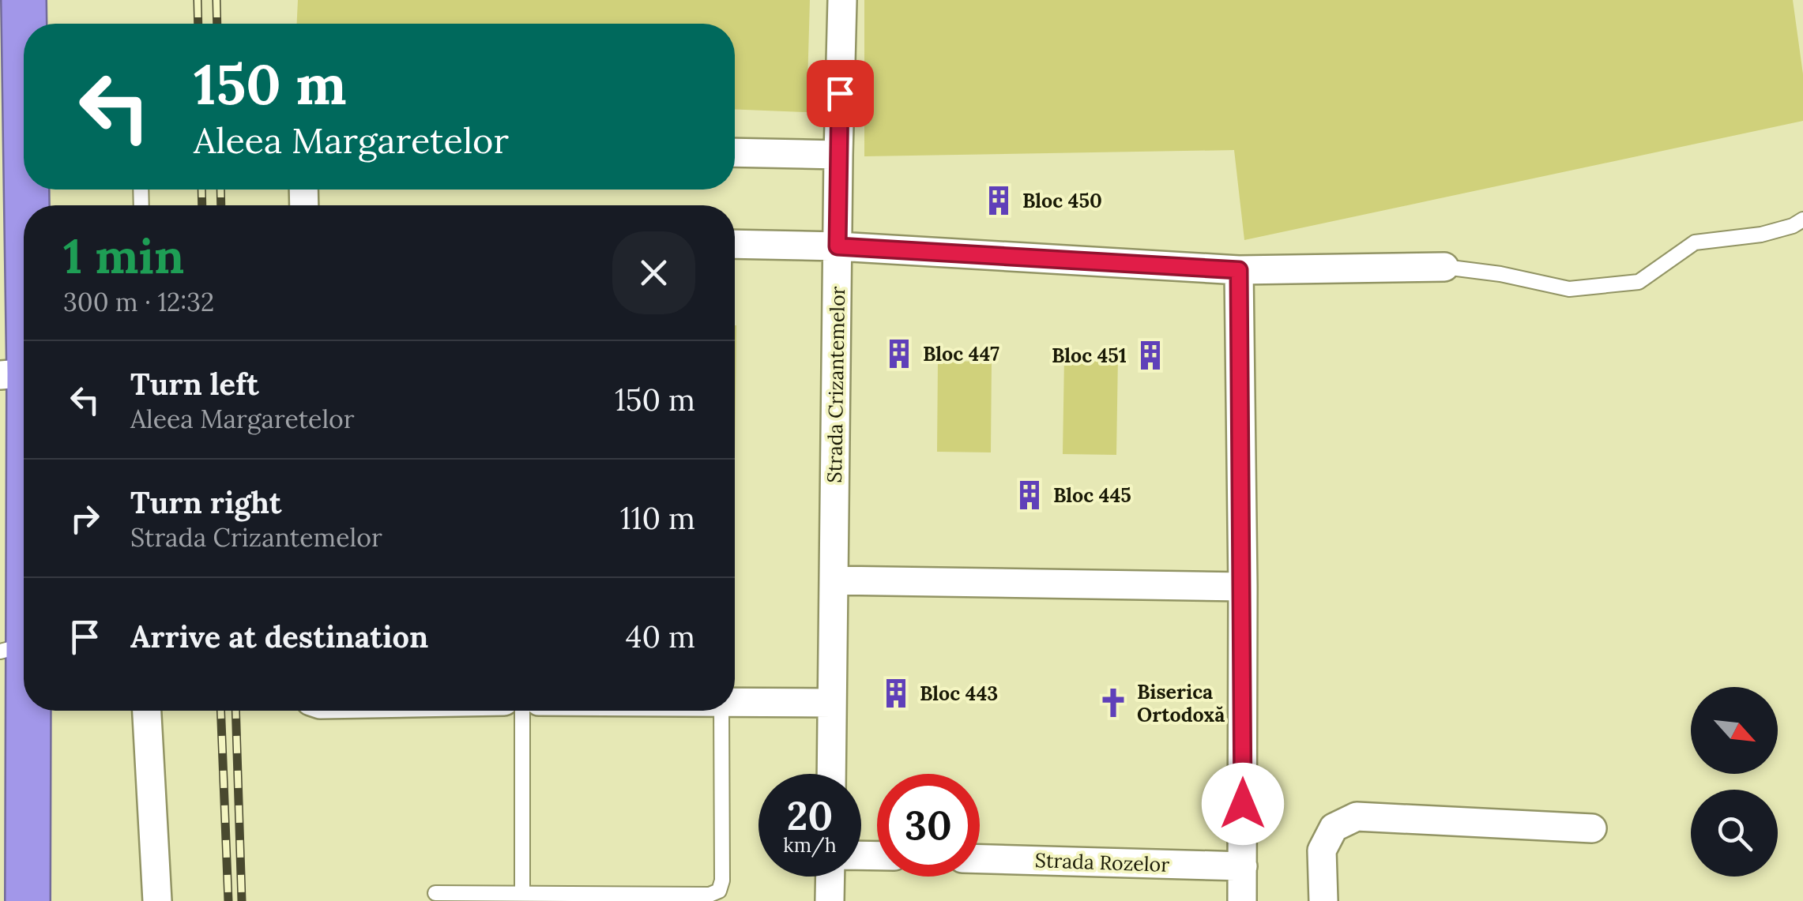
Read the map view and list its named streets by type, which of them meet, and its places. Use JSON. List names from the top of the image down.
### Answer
{
  "streets": {
    "street": ["Strada Crizantemelor", "Strada Rozelor"]
  },
  "places": {
    "building": [
      "Bloc 450",
      "Bloc 447",
      "Bloc 451",
      "Bloc 445",
      "Bloc 443"
    ],
    "church": ["Biserica Ortodoxă"]
  },
  "north": "bottom right",
  "page": {
    "turn": ["150 m", "Aleea Margaretelor"],
    "heading": ["1 min", "300 m · 12:32"],
    "list": [
      {
        "name": "Turn left",
        "note": "Aleea Margaretelor",
        "value": "150 m"
      },
      {
        "name": "Turn right",
        "note": "Strada Crizantemelor",
        "value": "110 m"
      },
      {
        "name": "Arrive at destination",
        "value": "40 m"
      }
    ],
    "speed": "20 km/h",
    "limit": "30"
  }
}
